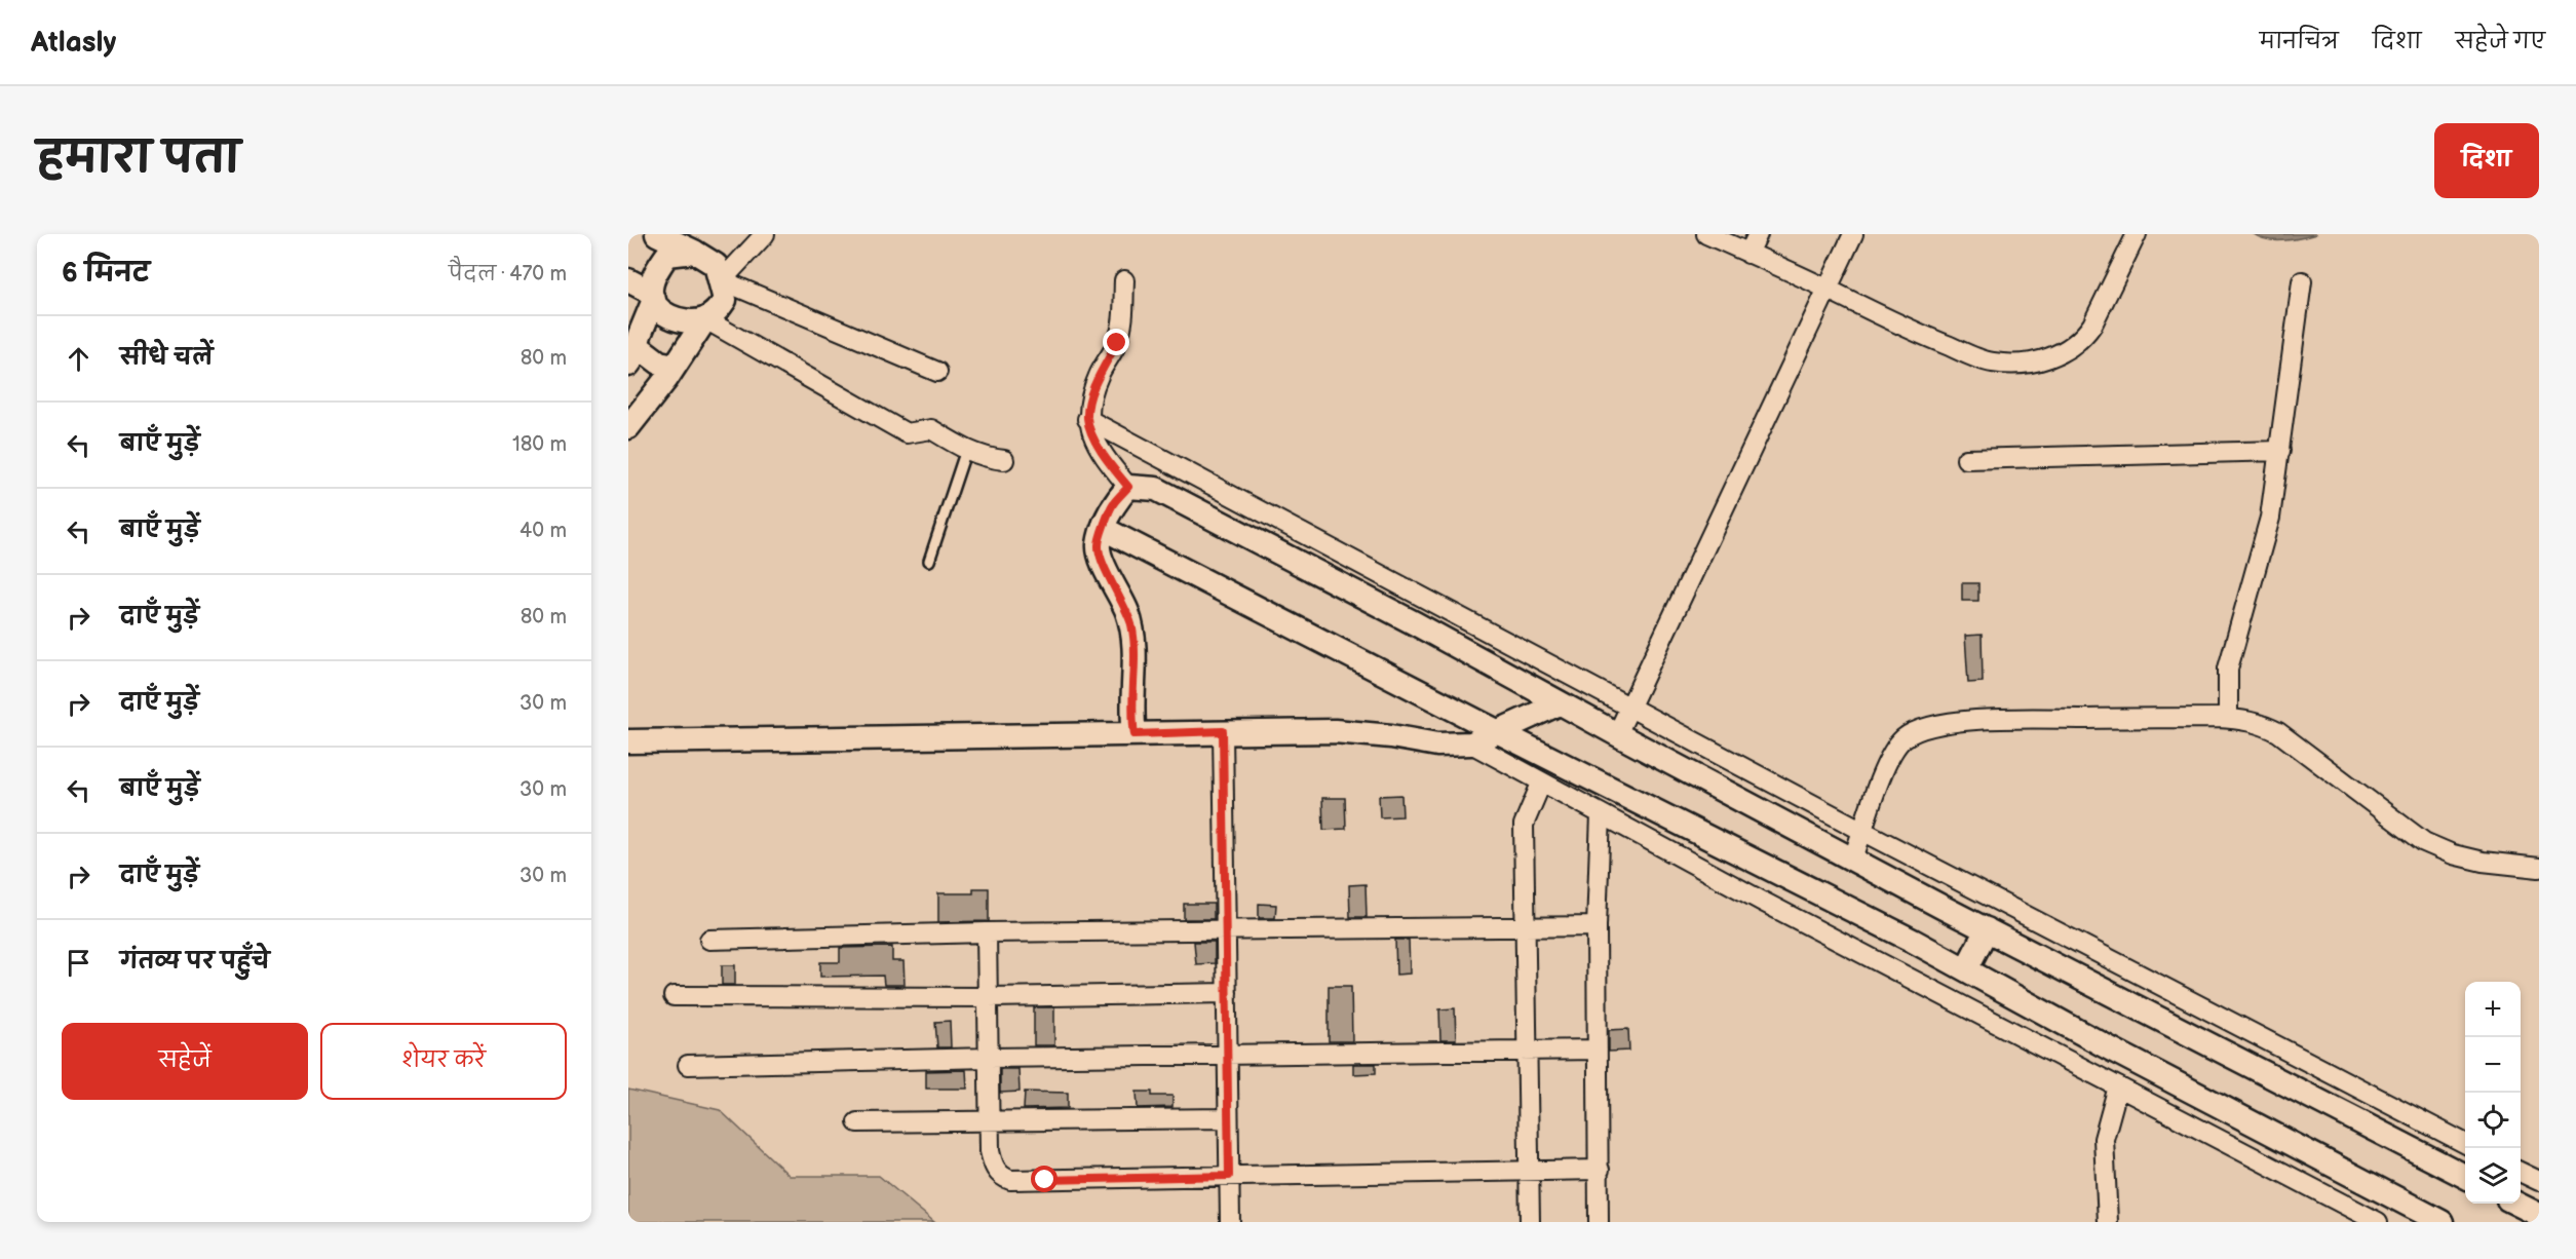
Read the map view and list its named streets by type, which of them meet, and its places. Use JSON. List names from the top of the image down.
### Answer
{
  "page": {
    "header": "Atlasly",
    "nav": ["मानचित्र", "दिशा", "सहेजे गए"],
    "title": "हमारा पता",
    "buttons": [
      "दिशा",
      ["सहेजें", "शेयर करें"]
    ],
    "heading": ["6 मिनट", "पैदल · 470 m"],
    "list": [
      ["सीधे चलें", "80 m"],
      ["बाएँ मुड़ें", "180 m"],
      ["बाएँ मुड़ें", "40 m"],
      ["दाएँ मुड़ें", "80 m"],
      ["दाएँ मुड़ें", "30 m"],
      ["बाएँ मुड़ें", "30 m"],
      ["दाएँ मुड़ें", "30 m"],
      "गंतव्य पर पहुँचे"
    ],
    "map_buttons": ["+", "−"]
  }
}
